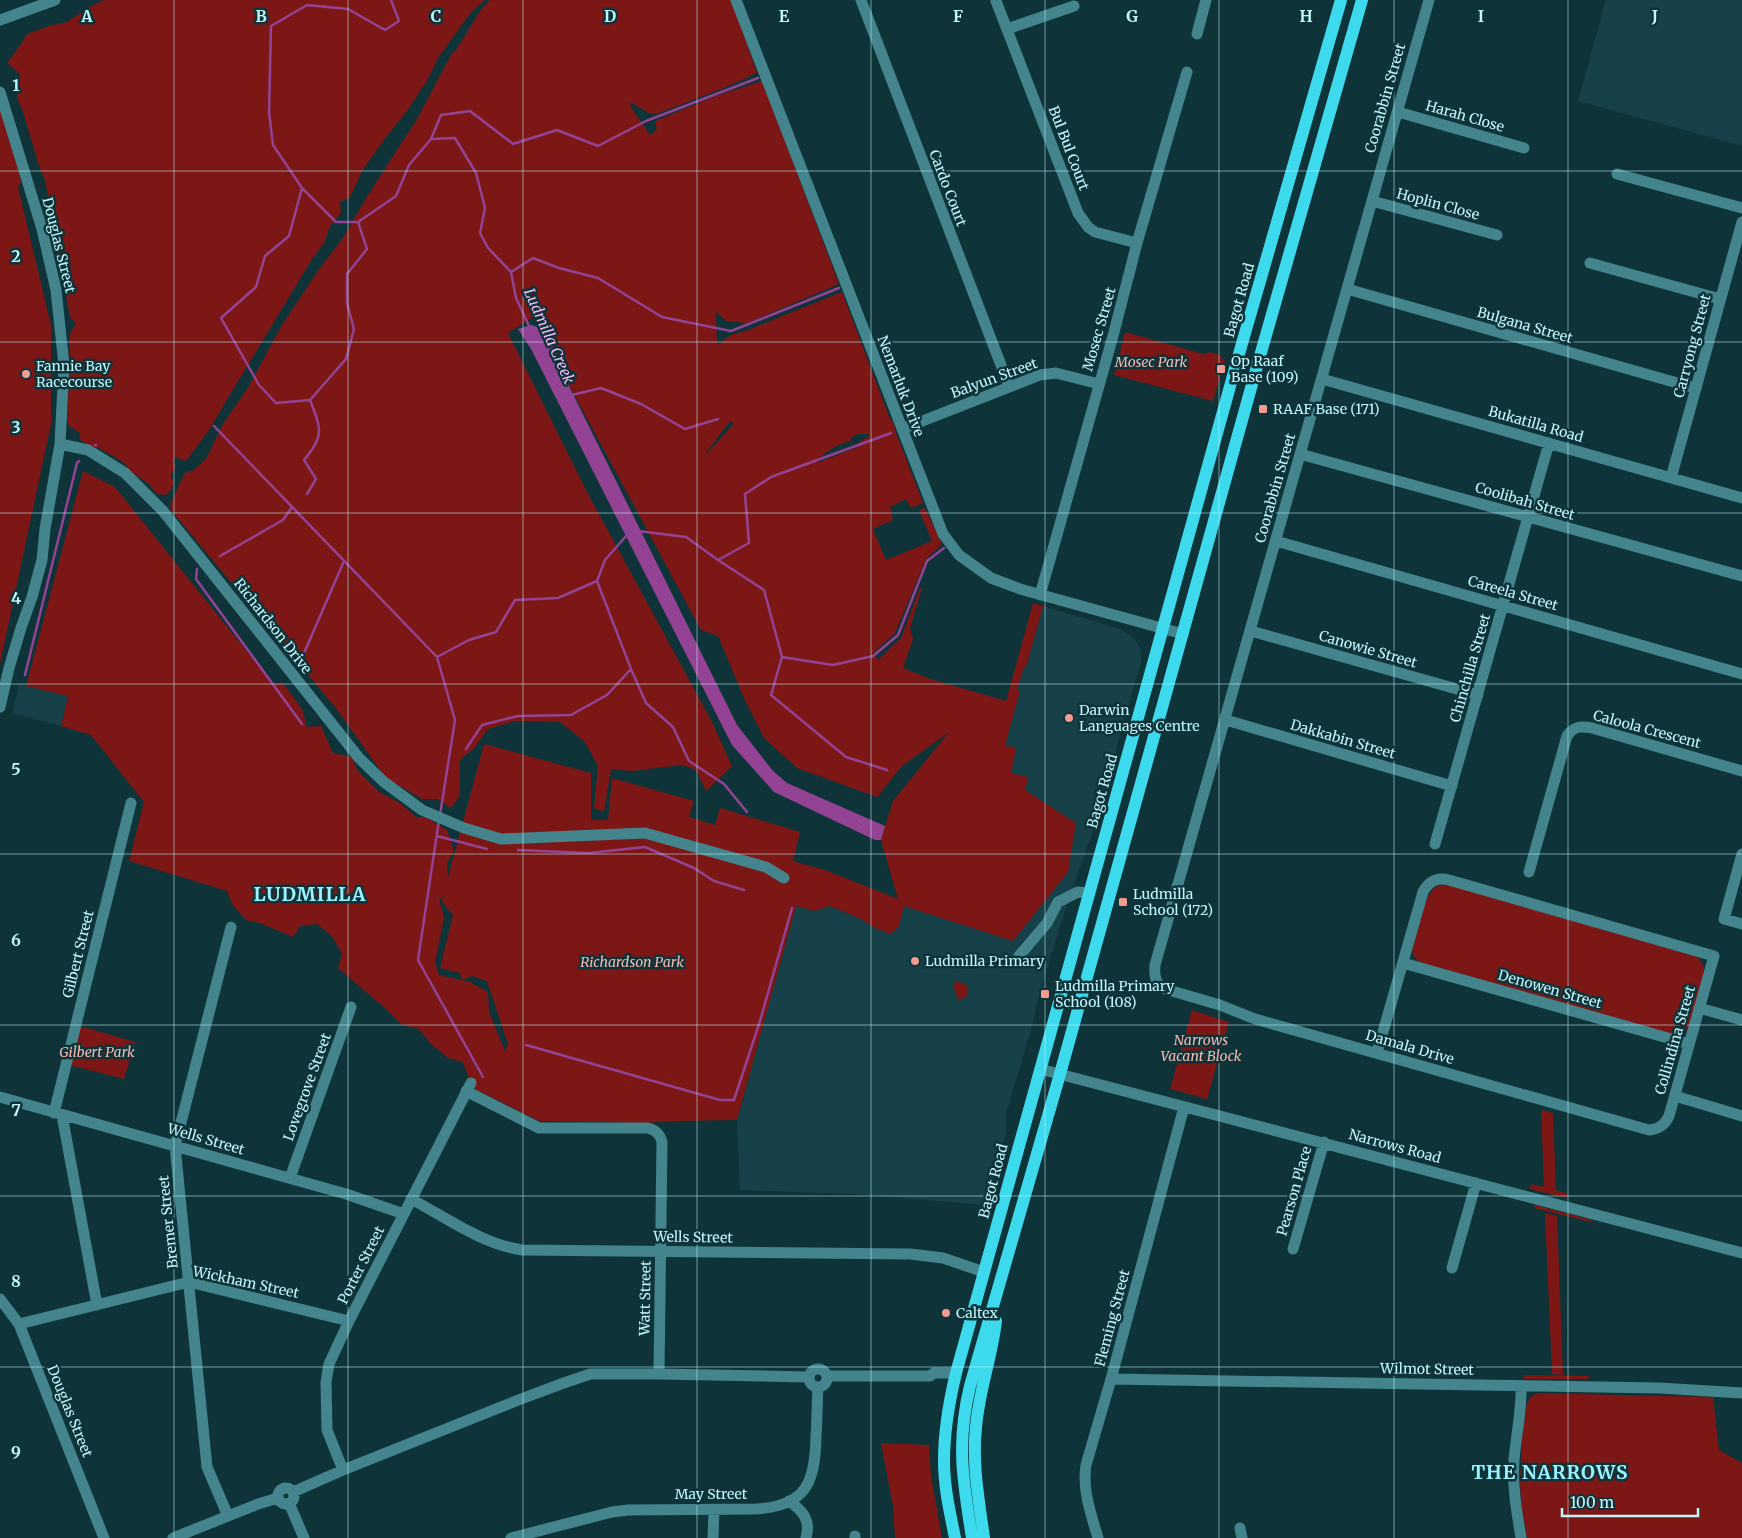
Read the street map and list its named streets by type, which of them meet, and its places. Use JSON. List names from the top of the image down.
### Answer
{
  "streets": {
    "main road": ["Bagot Road"],
    "street": [
      "Coorabbin Street",
      "Harah Close",
      "Bul Bul Court",
      "Cardo Court",
      "Hoplin Close",
      "Douglas Street",
      "Bulgana Street",
      "Mosec Street",
      "Carryong Street",
      "Balyun Street",
      "Nemarluk Drive",
      "Bukatilla Road",
      "Coolibah Street",
      "Careela Street",
      "Richardson Drive",
      "Canowie Street",
      "Chinchilla Street",
      "Caloola Crescent",
      "Dakkabin Street",
      "Gilbert Street",
      "Denowen Street",
      "Collindina Street",
      "Damala Drive",
      "Lovegrove Street",
      "Wells Street",
      "Narrows Road",
      "Pearson Place",
      "Bremer Street",
      "Porter Street",
      "Wickham Street",
      "Watt Street",
      "Fleming Street",
      "Wilmot Street",
      "May Street"
    ]
  },
  "crossings": [
    ["Coorabbin Street", "Harah Close"],
    ["Coorabbin Street", "Hoplin Close"],
    ["Coorabbin Street", "Bulgana Street"],
    ["Coorabbin Street", "Bukatilla Road"],
    ["Coorabbin Street", "Coolibah Street"],
    ["Coorabbin Street", "Careela Street"],
    ["Coorabbin Street", "Canowie Street"],
    ["Coorabbin Street", "Dakkabin Street"],
    ["Coorabbin Street", "Damala Drive"],
    ["Bul Bul Court", "Mosec Street"],
    ["Cardo Court", "Balyun Street"],
    ["Douglas Street", "Richardson Drive"],
    ["Douglas Street", "Wickham Street"],
    ["Bagot Road", "Nemarluk Drive"],
    ["Bagot Road", "Wells Street"],
    ["Bagot Road", "Narrows Road"],
    ["Bulgana Street", "Carryong Street"],
    ["Mosec Street", "Balyun Street"],
    ["Mosec Street", "Nemarluk Drive"],
    ["Carryong Street", "Bukatilla Road"],
    ["Balyun Street", "Nemarluk Drive"],
    ["Bukatilla Road", "Chinchilla Street"],
    ["Coolibah Street", "Chinchilla Street"],
    ["Careela Street", "Chinchilla Street"],
    ["Canowie Street", "Chinchilla Street"],
    ["Chinchilla Street", "Dakkabin Street"],
    ["Gilbert Street", "Wells Street"],
    ["Gilbert Street", "Wickham Street"],
    ["Denowen Street", "Collindina Street"],
    ["Collindina Street", "Damala Drive"],
    ["Lovegrove Street", "Wells Street"],
    ["Wells Street", "Bremer Street"],
    ["Wells Street", "Porter Street"],
    ["Wells Street", "Watt Street"],
    ["Narrows Road", "Pearson Place"],
    ["Narrows Road", "Fleming Street"],
    ["Bremer Street", "Wickham Street"],
    ["Porter Street", "Wickham Street"],
    ["Porter Street", "Watt Street"],
    ["Fleming Street", "Wilmot Street"]
  ],
  "districts": ["LUDMILLA", "THE NARROWS"],
  "water": ["Ludmilla Creek"],
  "parks": [
    "Mosec Park",
    "Richardson Park",
    "Narrows Vacant Block",
    "Gilbert Park"
  ],
  "places": {
    "transit": [
      "Op Raaf Base (109)",
      "RAAF Base (171)",
      "Ludmilla School (172)",
      "Ludmilla Primary School (108)"
    ],
    "other": [
      "Fannie Bay Racecourse",
      "Darwin Languages Centre",
      "Ludmilla Primary",
      "Caltex"
    ]
  },
  "scale_bar": "100 m",
  "grid": {
    "columns": [
      "A",
      "B",
      "C",
      "D",
      "E",
      "F",
      "G",
      "H",
      "I",
      "J"
    ],
    "rows": [
      "1",
      "2",
      "3",
      "4",
      "5",
      "6",
      "7",
      "8",
      "9"
    ]
  }
}
